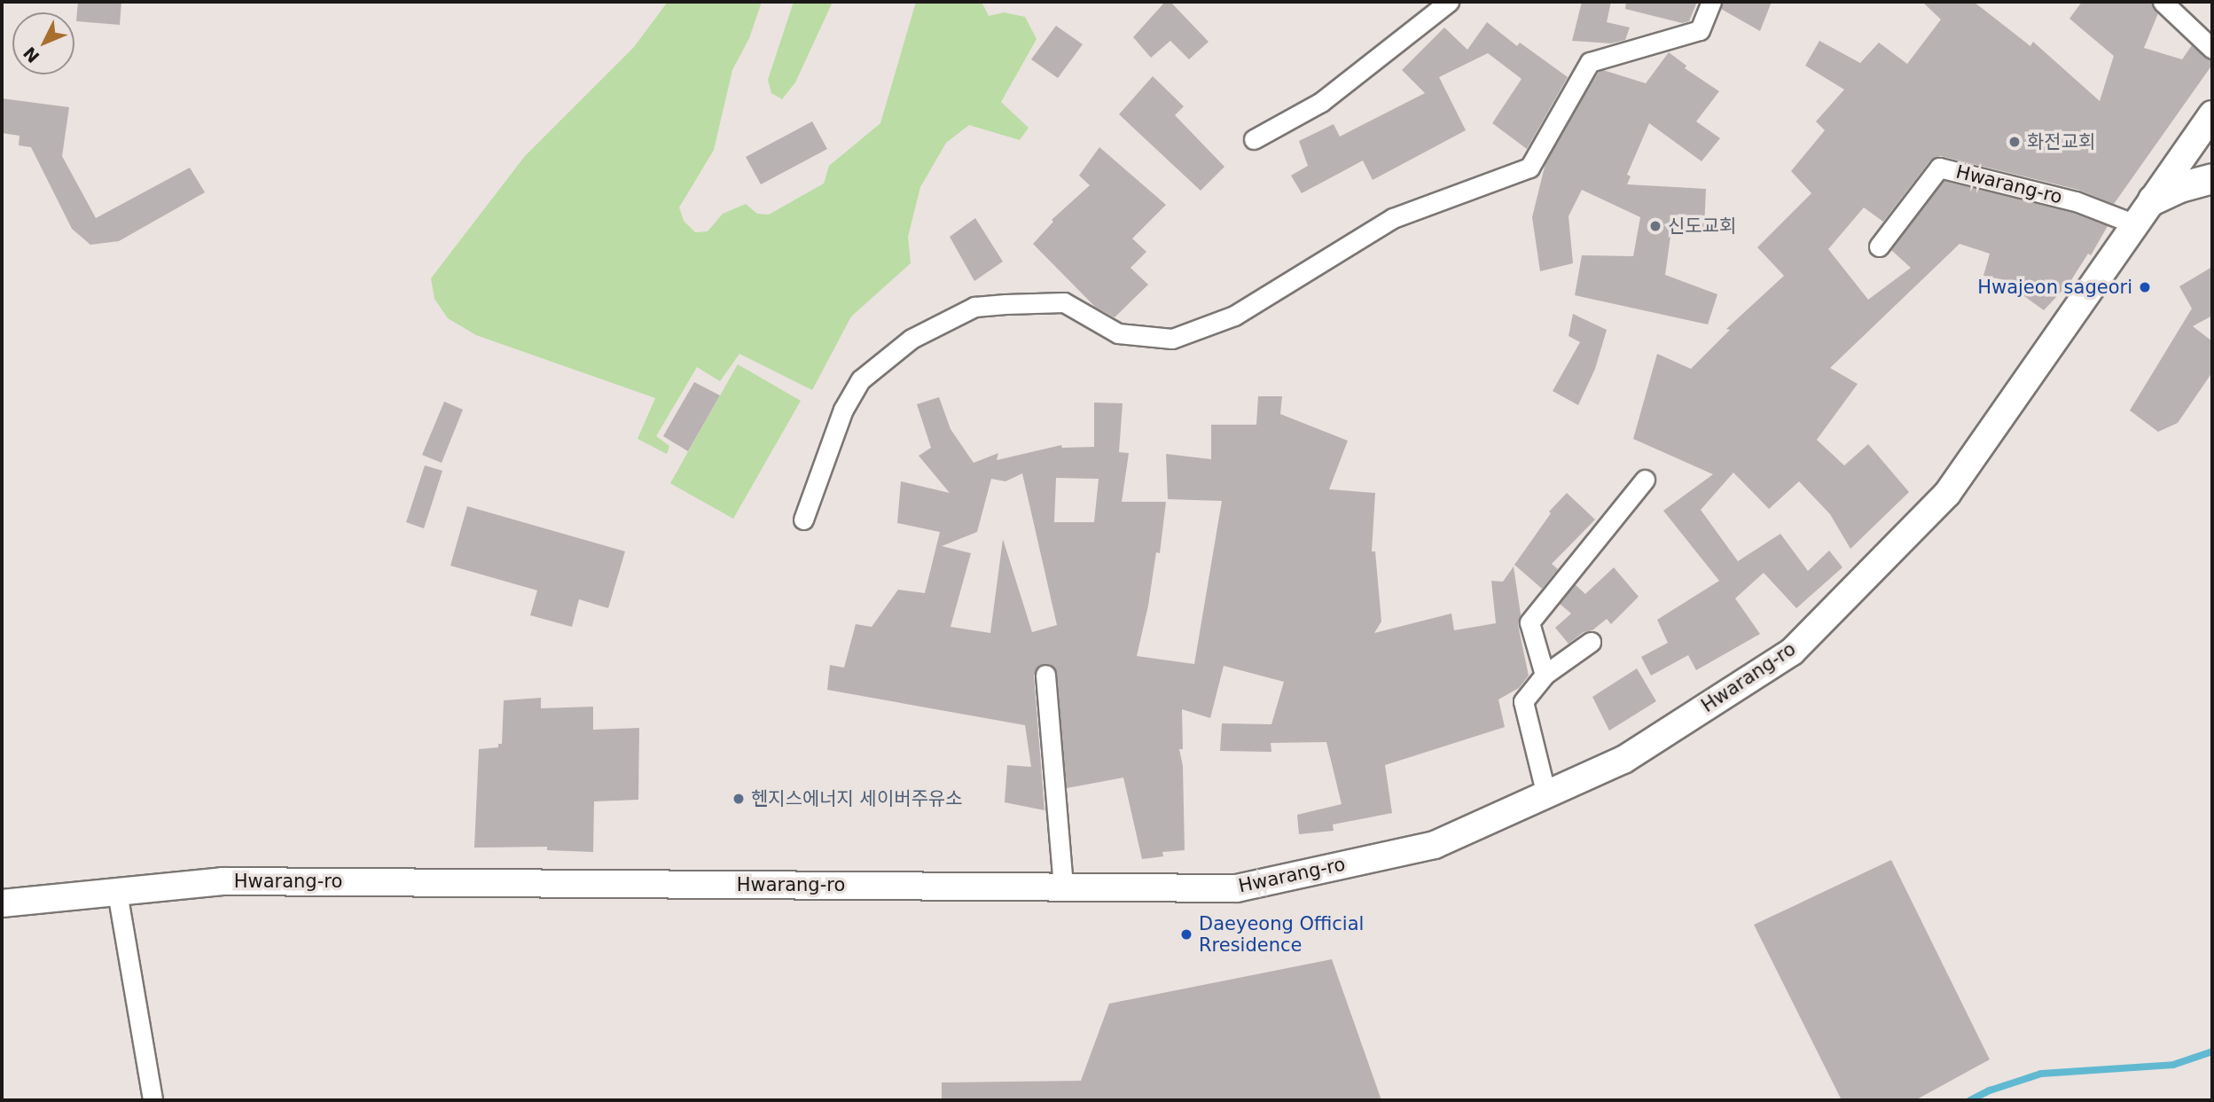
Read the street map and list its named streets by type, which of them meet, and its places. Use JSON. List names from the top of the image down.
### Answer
{
  "streets": {
    "main road": ["Hwarang-ro"]
  },
  "places": [
    "화전교회",
    "신도교회",
    "Hwajeon sageori",
    "헨지스에너지 세이버주유소",
    "Daeyeong Official Rresidence"
  ],
  "north": "bottom left"
}
